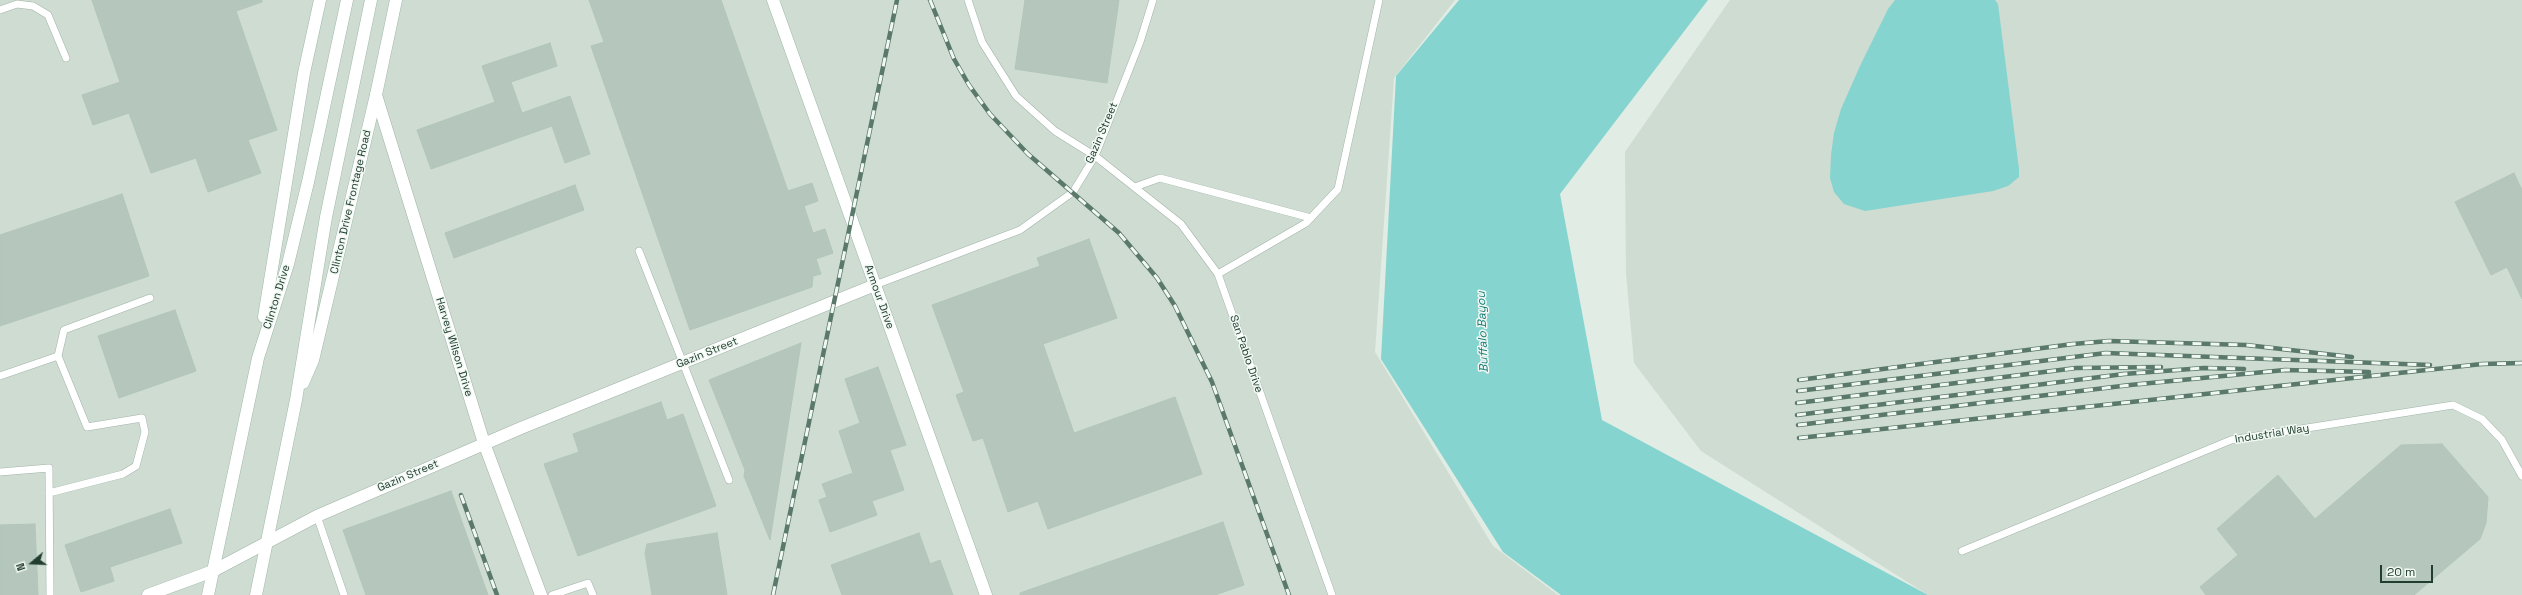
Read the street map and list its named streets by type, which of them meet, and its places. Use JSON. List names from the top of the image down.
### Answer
{
  "streets": {
    "street": [
      "Gazin Street",
      "Clinton Drive Frontage Road",
      "Clinton Drive",
      "Armour Drive",
      "Harvey Wilson Drive"
    ],
    "lane": ["San Pablo Drive", "Industrial Way"]
  },
  "crossings": [
    ["Gazin Street", "Clinton Drive"],
    ["Gazin Street", "Armour Drive"],
    ["Gazin Street", "Harvey Wilson Drive"],
    ["Gazin Street", "San Pablo Drive"],
    ["Clinton Drive Frontage Road", "Harvey Wilson Drive"]
  ],
  "water": ["Buffalo Bayou"],
  "scale_bar": "20 m",
  "north": "left"
}
